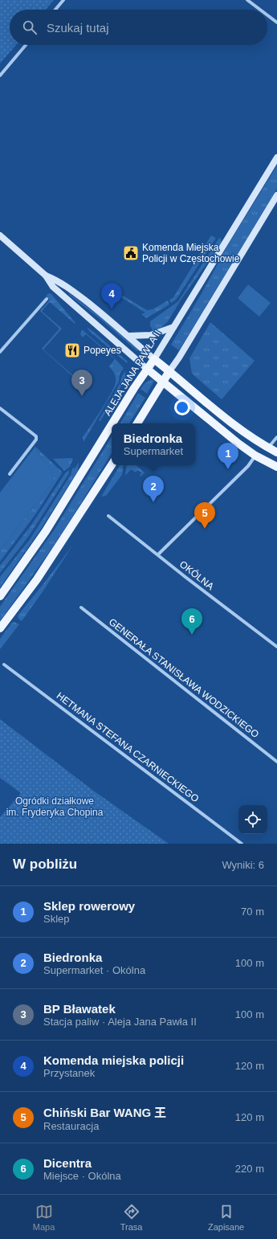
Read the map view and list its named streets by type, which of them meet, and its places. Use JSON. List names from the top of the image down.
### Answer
{
  "streets": {
    "main road": ["ALEJA JANA PAWŁA II"],
    "street": ["OKÓLNA", "GENERAŁA STANISŁAWA WODZICKIEGO", "HETMANA STEFANA CZARNIECKIEGO"]
  },
  "parks": ["Ogródki działkowe im. Fryderyka Chopina"],
  "places": {
    "public building": ["Komenda Miejska Policji w Częstochowie"],
    "restaurant": ["Popeyes"]
  },
  "page": {
    "search": "Szukaj tutaj",
    "pins": [
      "4",
      "3",
      "1",
      "2",
      "5",
      "6"
    ],
    "popup": ["Biedronka", "Supermarket"],
    "heading": ["W pobliżu", "Wyniki: 6"],
    "list": [
      {
        "mark": "1",
        "name": "Sklep rowerowy",
        "note": "Sklep",
        "value": "70 m"
      },
      {
        "mark": "2",
        "name": "Biedronka",
        "note": "Supermarket · Okólna",
        "value": "100 m"
      },
      {
        "mark": "3",
        "name": "BP Bławatek",
        "note": "Stacja paliw · Aleja Jana Pawła II",
        "value": "100 m"
      },
      {
        "mark": "4",
        "name": "Komenda miejska policji",
        "note": "Przystanek",
        "value": "120 m"
      },
      {
        "mark": "5",
        "name": "Chiński Bar WANG 王",
        "note": "Restauracja",
        "value": "120 m"
      },
      {
        "mark": "6",
        "name": "Dicentra",
        "note": "Miejsce · Okólna",
        "value": "220 m"
      }
    ],
    "nav": ["Mapa", "Trasa", "Zapisane"]
  }
}
